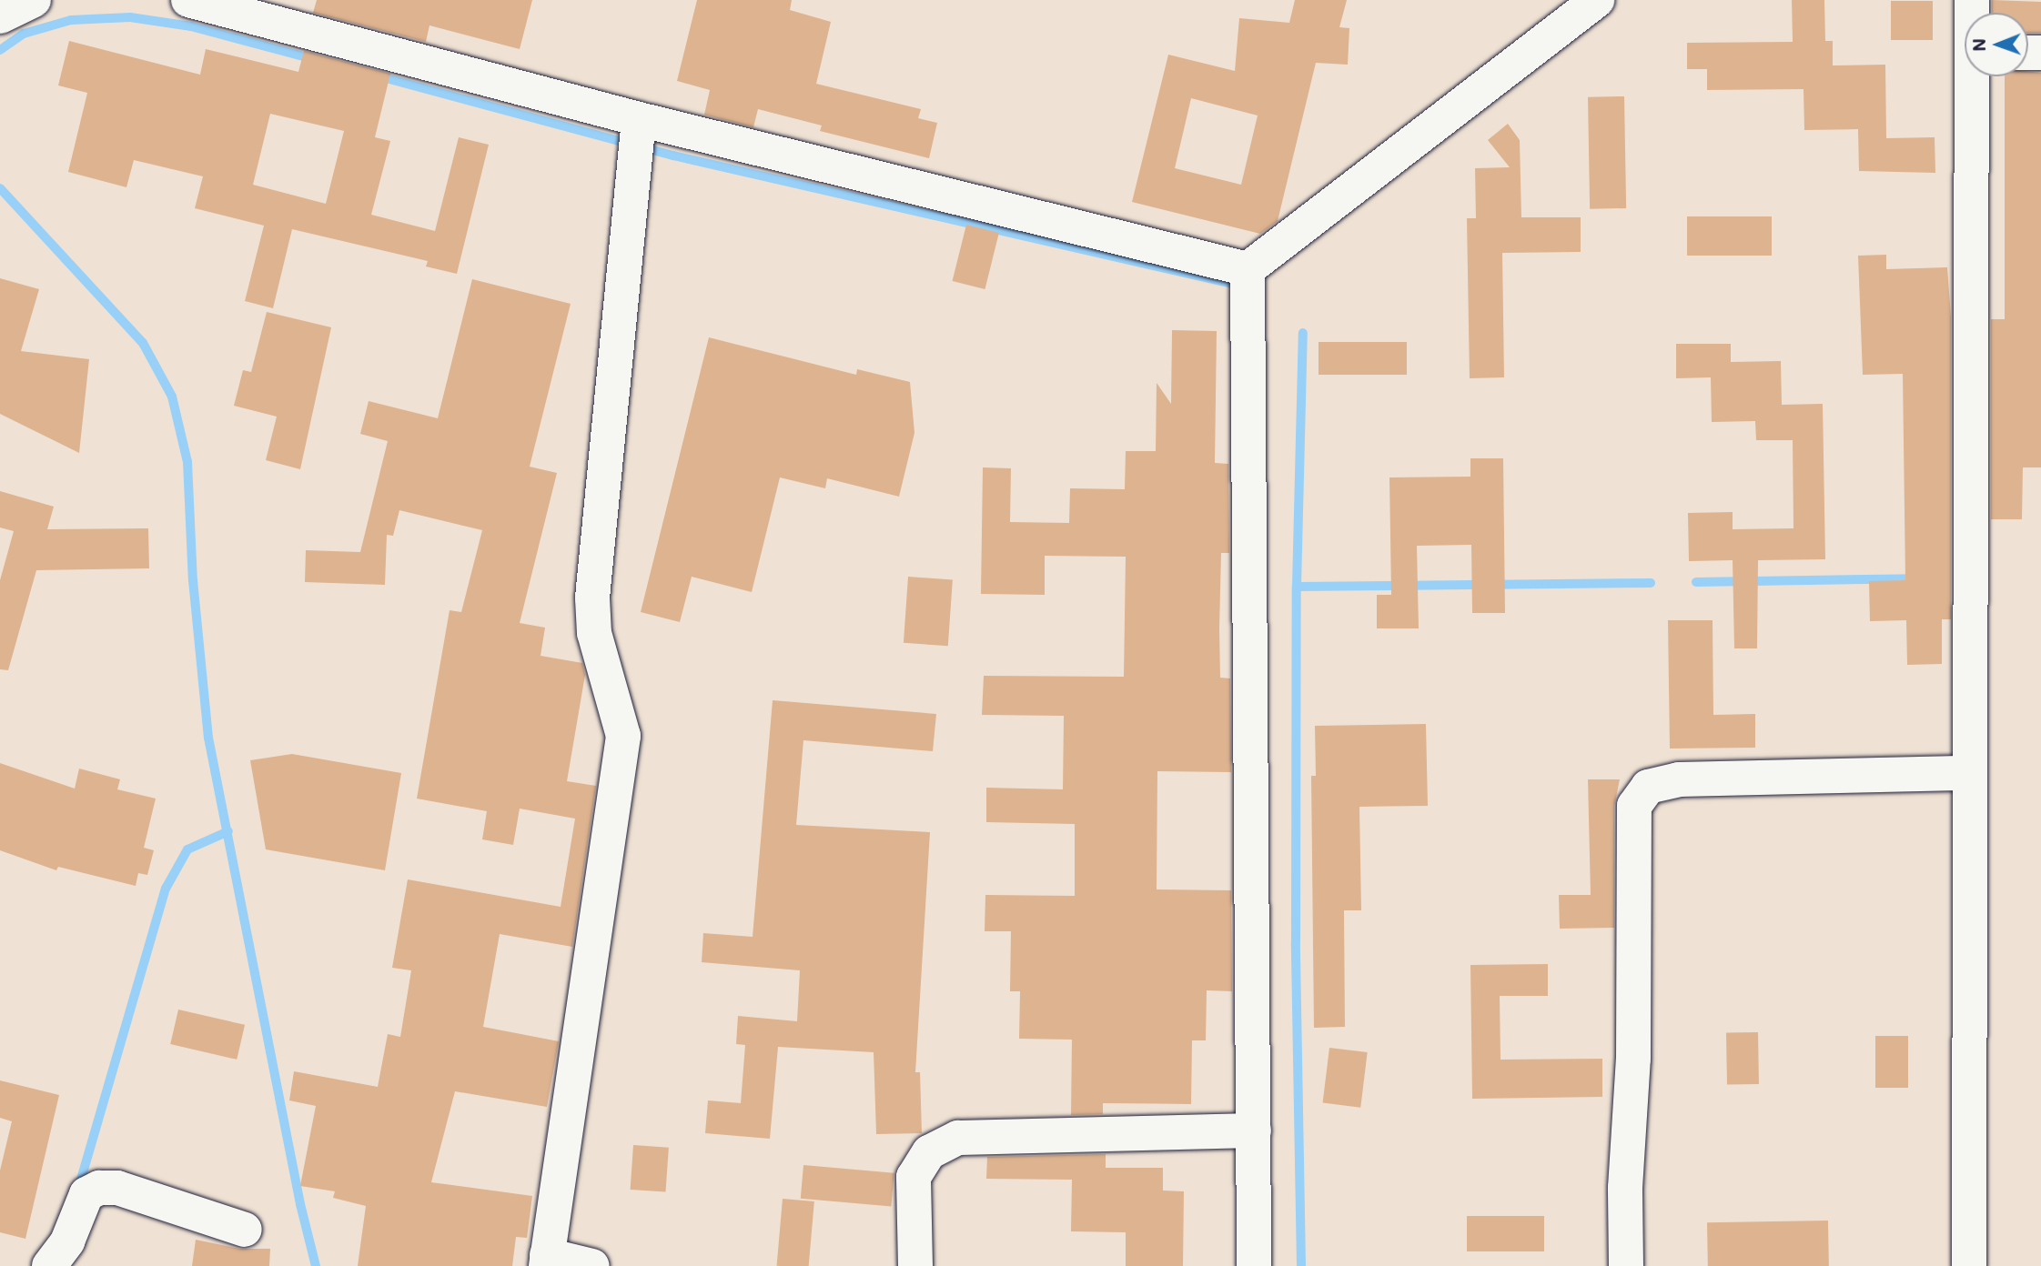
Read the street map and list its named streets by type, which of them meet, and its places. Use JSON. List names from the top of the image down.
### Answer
{
  "north": "left"
}
